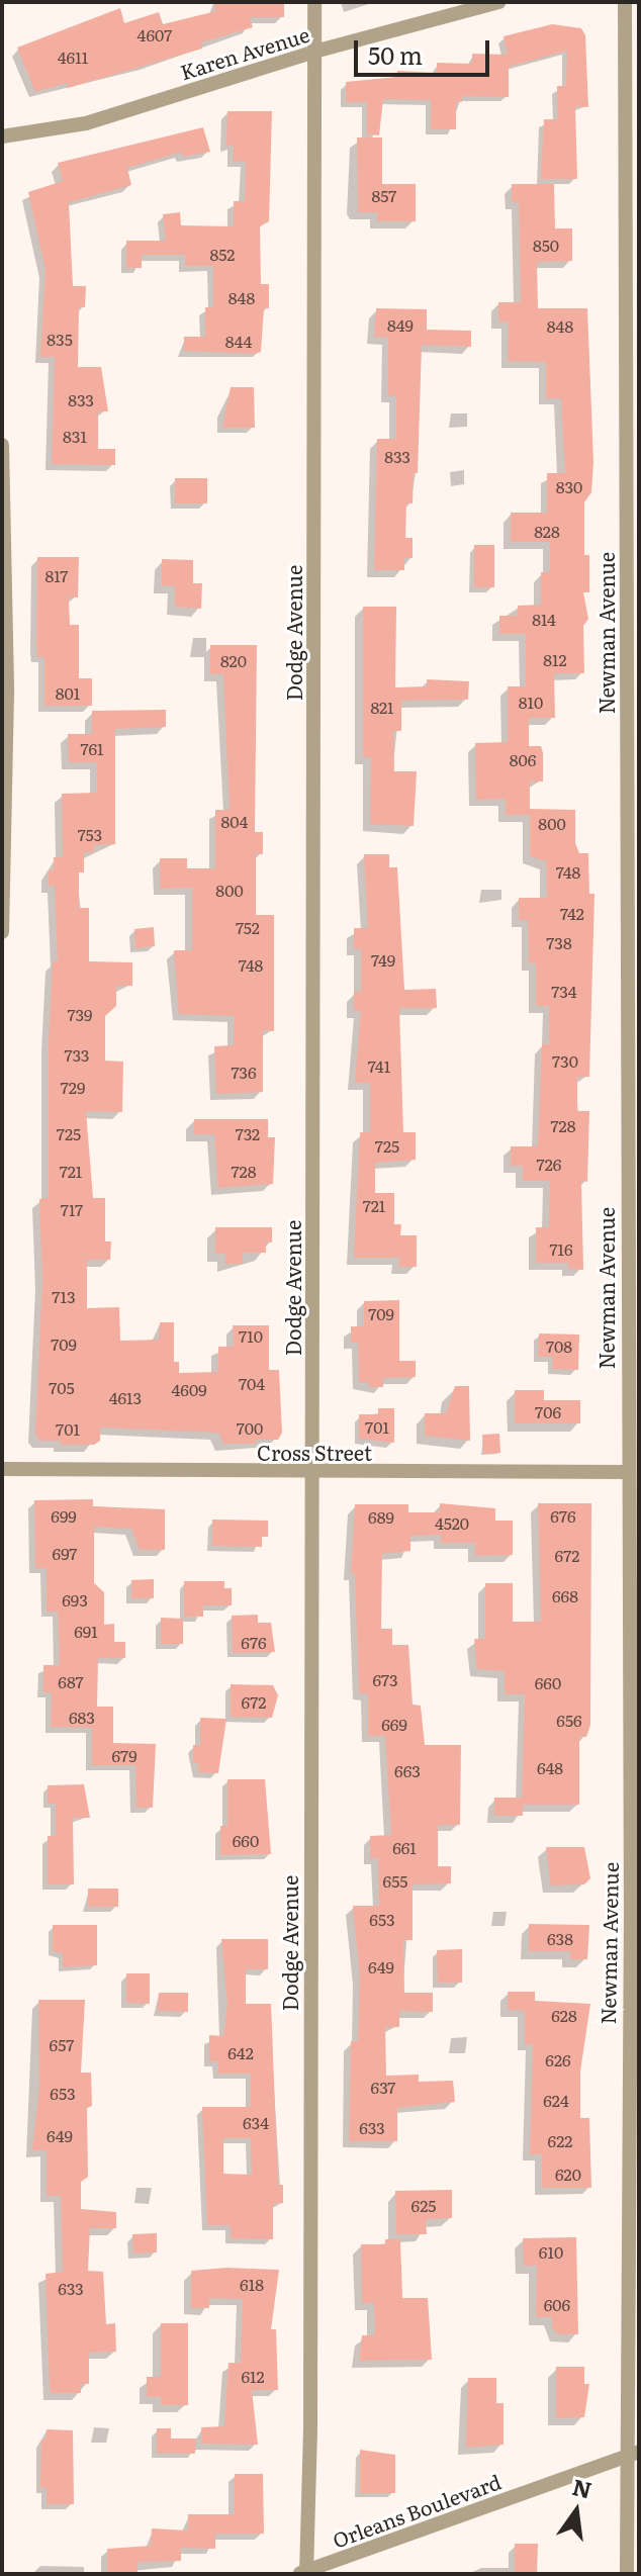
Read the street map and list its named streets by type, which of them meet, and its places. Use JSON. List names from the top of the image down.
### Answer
{
  "streets": {
    "street": [
      "Karen Avenue",
      "Dodge Avenue",
      "Newman Avenue",
      "Cross Street",
      "Orleans Boulevard"
    ]
  },
  "crossings": [
    ["Karen Avenue", "Dodge Avenue"],
    ["Dodge Avenue", "Cross Street"],
    ["Dodge Avenue", "Orleans Boulevard"],
    ["Newman Avenue", "Cross Street"],
    ["Newman Avenue", "Orleans Boulevard"]
  ],
  "house_numbers": [
    "4607",
    "4611",
    "857",
    "850",
    "852",
    "848",
    "849",
    "848",
    "835",
    "844",
    "833",
    "831",
    "833",
    "830",
    "828",
    "817",
    "814",
    "812",
    "820",
    "801",
    "810",
    "821",
    "761",
    "806",
    "804",
    "800",
    "753",
    "748",
    "800",
    "742",
    "752",
    "738",
    "749",
    "748",
    "734",
    "739",
    "733",
    "730",
    "741",
    "736",
    "729",
    "728",
    "725",
    "732",
    "725",
    "726",
    "721",
    "728",
    "721",
    "717",
    "716",
    "713",
    "709",
    "710",
    "709",
    "708",
    "704",
    "705",
    "4609",
    "4613",
    "706",
    "701",
    "700",
    "701",
    "699",
    "676",
    "689",
    "4520",
    "697",
    "672",
    "668",
    "693",
    "691",
    "676",
    "673",
    "687",
    "660",
    "672",
    "683",
    "656",
    "669",
    "679",
    "648",
    "663",
    "660",
    "661",
    "655",
    "653",
    "638",
    "649",
    "628",
    "657",
    "642",
    "626",
    "637",
    "653",
    "624",
    "634",
    "633",
    "649",
    "622",
    "620",
    "625",
    "610",
    "618",
    "633",
    "606",
    "612"
  ],
  "scale_bar": "50 m",
  "north": "top"
}
